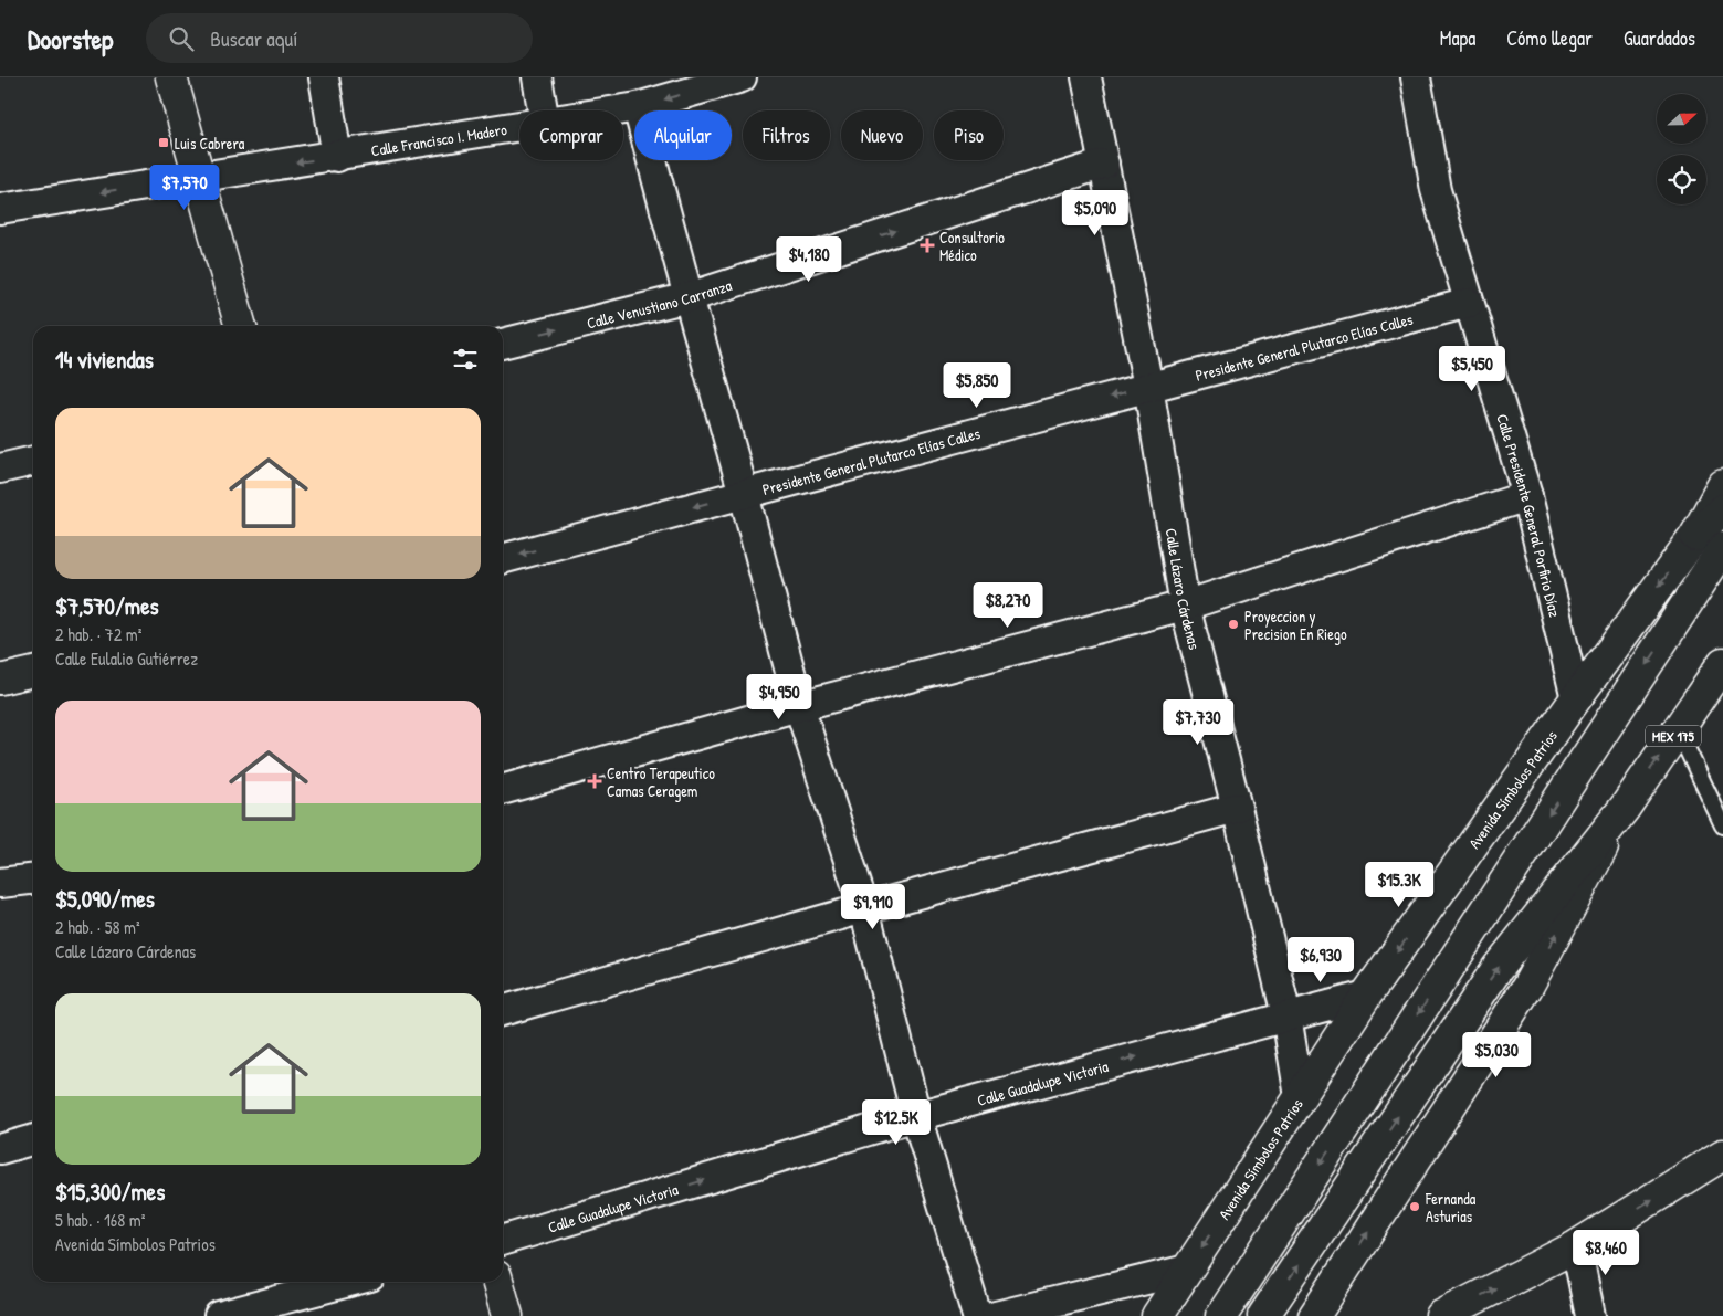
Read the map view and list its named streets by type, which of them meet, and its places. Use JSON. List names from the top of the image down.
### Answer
{
  "streets": {
    "street": [
      "Calle Francisco I. Madero",
      "Calle Venustiano Carranza",
      "Presidente General Plutarco Elías Calles",
      "Calle Presidente General Porfirio Díaz",
      "Calle Lázaro Cárdenas",
      "MEX 175",
      "Avenida Símbolos Patrios",
      "Calle Guadalupe Victoria"
    ]
  },
  "crossings": [
    ["Calle Venustiano Carranza", "Calle Lázaro Cárdenas"],
    ["Presidente General Plutarco Elías Calles", "Calle Presidente General Porfirio Díaz"],
    ["Presidente General Plutarco Elías Calles", "Calle Lázaro Cárdenas"],
    ["Calle Presidente General Porfirio Díaz", "Avenida Símbolos Patrios"],
    ["Calle Lázaro Cárdenas", "Avenida Símbolos Patrios"],
    ["Calle Lázaro Cárdenas", "Calle Guadalupe Victoria"],
    ["Avenida Símbolos Patrios", "Calle Guadalupe Victoria"]
  ],
  "one_way": ["Calle Francisco I. Madero", "Calle Venustiano Carranza"],
  "places": {
    "transit": ["Luis Cabrera"],
    "health": ["Consultorio Médico", "Centro Terapeutico Camas Ceragem"],
    "other": ["Proyeccion y Precision En Riego", "Fernanda Asturias"]
  },
  "north": "right",
  "page": {
    "header": "Doorstep",
    "search": "Buscar aquí",
    "nav": ["Mapa", "Cómo llegar", "Guardados"],
    "chip": [
      "Comprar",
      "Alquilar",
      "Filtros",
      "Nuevo",
      "Piso"
    ],
    "price": [
      "$7,570",
      "$5,090",
      "$4,180",
      "$5,450",
      "$5,850",
      "$8,270",
      "$4,950",
      "$7,730",
      "$15.3K",
      "$9,910",
      "$6,930",
      "$5,030",
      "$12.5K",
      "$8,460"
    ],
    "heading": "14 viviendas",
    "list": [
      {
        "name": "$7,570/mes",
        "note": "2 hab. · 72 m² · Calle Eulalio Gutiérrez"
      },
      {
        "name": "$5,090/mes",
        "note": "2 hab. · 58 m² · Calle Lázaro Cárdenas"
      },
      {
        "name": "$15,300/mes",
        "note": "5 hab. · 168 m² · Avenida Símbolos Patrios"
      }
    ]
  }
}
